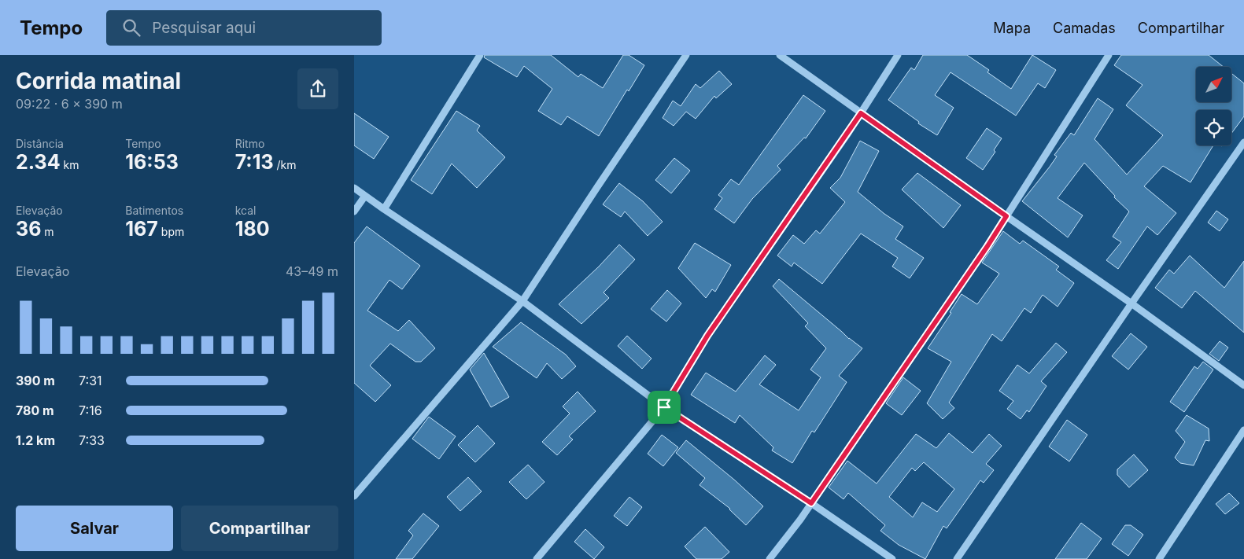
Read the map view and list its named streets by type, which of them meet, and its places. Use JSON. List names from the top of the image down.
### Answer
{
  "north": "top right",
  "page": {
    "header": "Tempo",
    "search": "Pesquisar aqui",
    "nav": ["Mapa", "Camadas", "Compartilhar"],
    "heading": ["Corrida matinal", "09:22 · 6 × 390 m"],
    "stats": [
      ["Distância", "2.34 km"],
      ["Tempo", "16:53"],
      ["Ritmo", "7:13 /km"],
      ["Elevação", "36 m"],
      ["Batimentos", "167 bpm"],
      ["kcal", "180"]
    ],
    "chart": ["Elevação", "43–49 m"],
    "list": [
      {
        "name": "390 m",
        "note": "7:31"
      },
      {
        "name": "780 m",
        "note": "7:16"
      },
      {
        "name": "1.2 km",
        "note": "7:33"
      }
    ],
    "buttons": ["Salvar", "Compartilhar"]
  }
}
